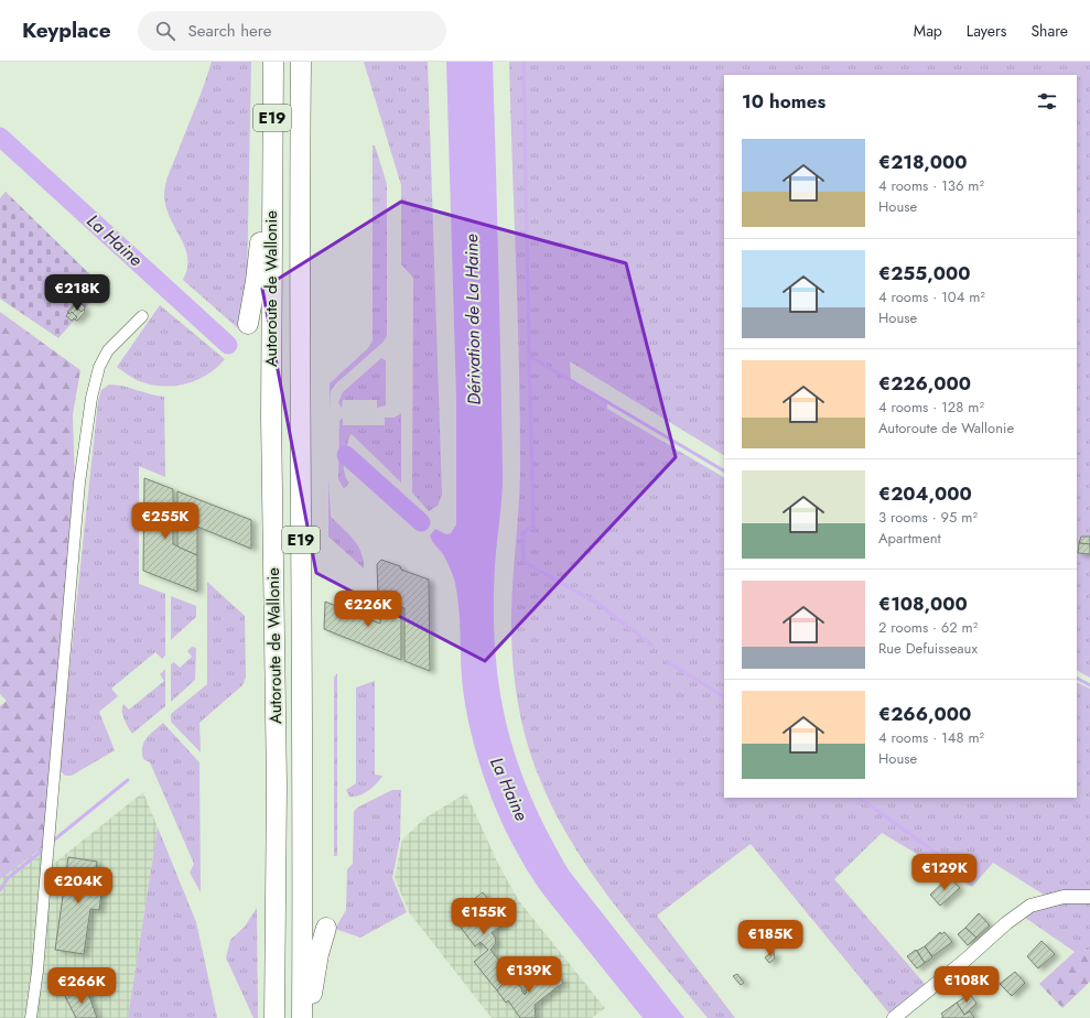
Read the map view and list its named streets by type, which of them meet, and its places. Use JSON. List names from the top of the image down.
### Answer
{
  "streets": {
    "highway": ["E19", "Autoroute de Wallonie"]
  },
  "water": ["La Haine", "Dérivation de La Haine"],
  "page": {
    "header": "Keyplace",
    "search": "Search here",
    "nav": ["Map", "Layers", "Share"],
    "heading": "10 homes",
    "list": [
      {
        "name": "€218,000",
        "note": "4 rooms · 136 m² · House"
      },
      {
        "name": "€255,000",
        "note": "4 rooms · 104 m² · House"
      },
      {
        "name": "€226,000",
        "note": "4 rooms · 128 m² · Autoroute de Wallonie"
      },
      {
        "name": "€204,000",
        "note": "3 rooms · 95 m² · Apartment"
      },
      {
        "name": "€108,000",
        "note": "2 rooms · 62 m² · Rue Defuisseaux"
      },
      {
        "name": "€266,000",
        "note": "4 rooms · 148 m² · House"
      }
    ],
    "price": [
      "€218K",
      "€255K",
      "€226K",
      "€129K",
      "€204K",
      "€155K",
      "€185K",
      "€139K",
      "€108K",
      "€266K"
    ]
  }
}
